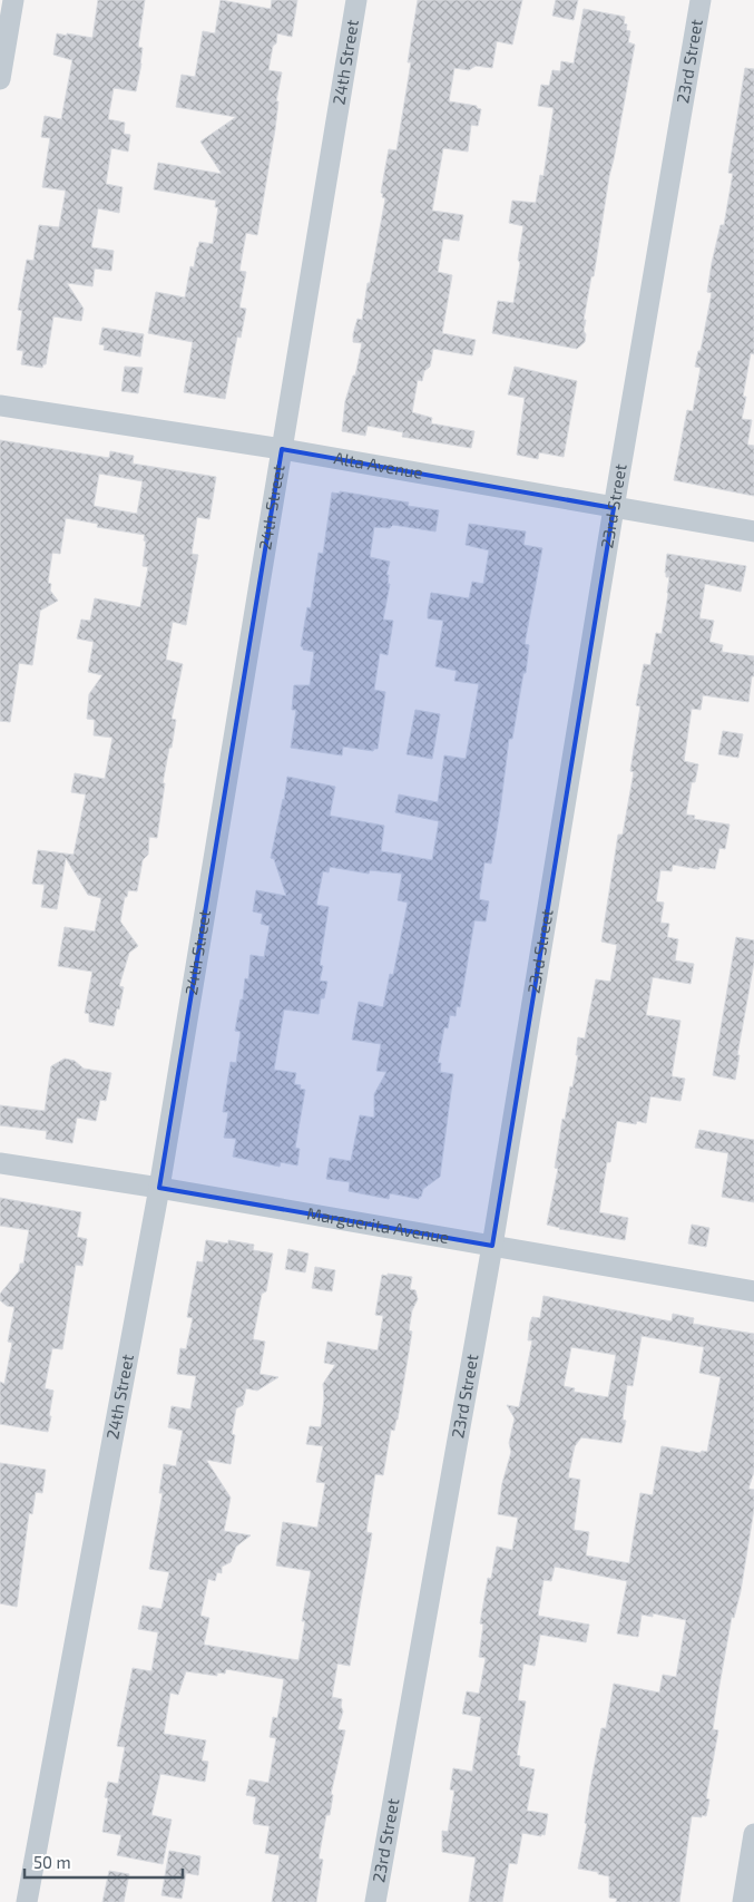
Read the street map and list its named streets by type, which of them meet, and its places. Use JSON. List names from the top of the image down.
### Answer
{
  "streets": {
    "street": [
      "24th Street",
      "23rd Street",
      "Alta Avenue",
      "Marguerita Avenue"
    ]
  },
  "crossings": [
    ["24th Street", "Alta Avenue"],
    ["24th Street", "Marguerita Avenue"],
    ["23rd Street", "Alta Avenue"],
    ["23rd Street", "Marguerita Avenue"]
  ],
  "scale_bar": "50 m"
}
